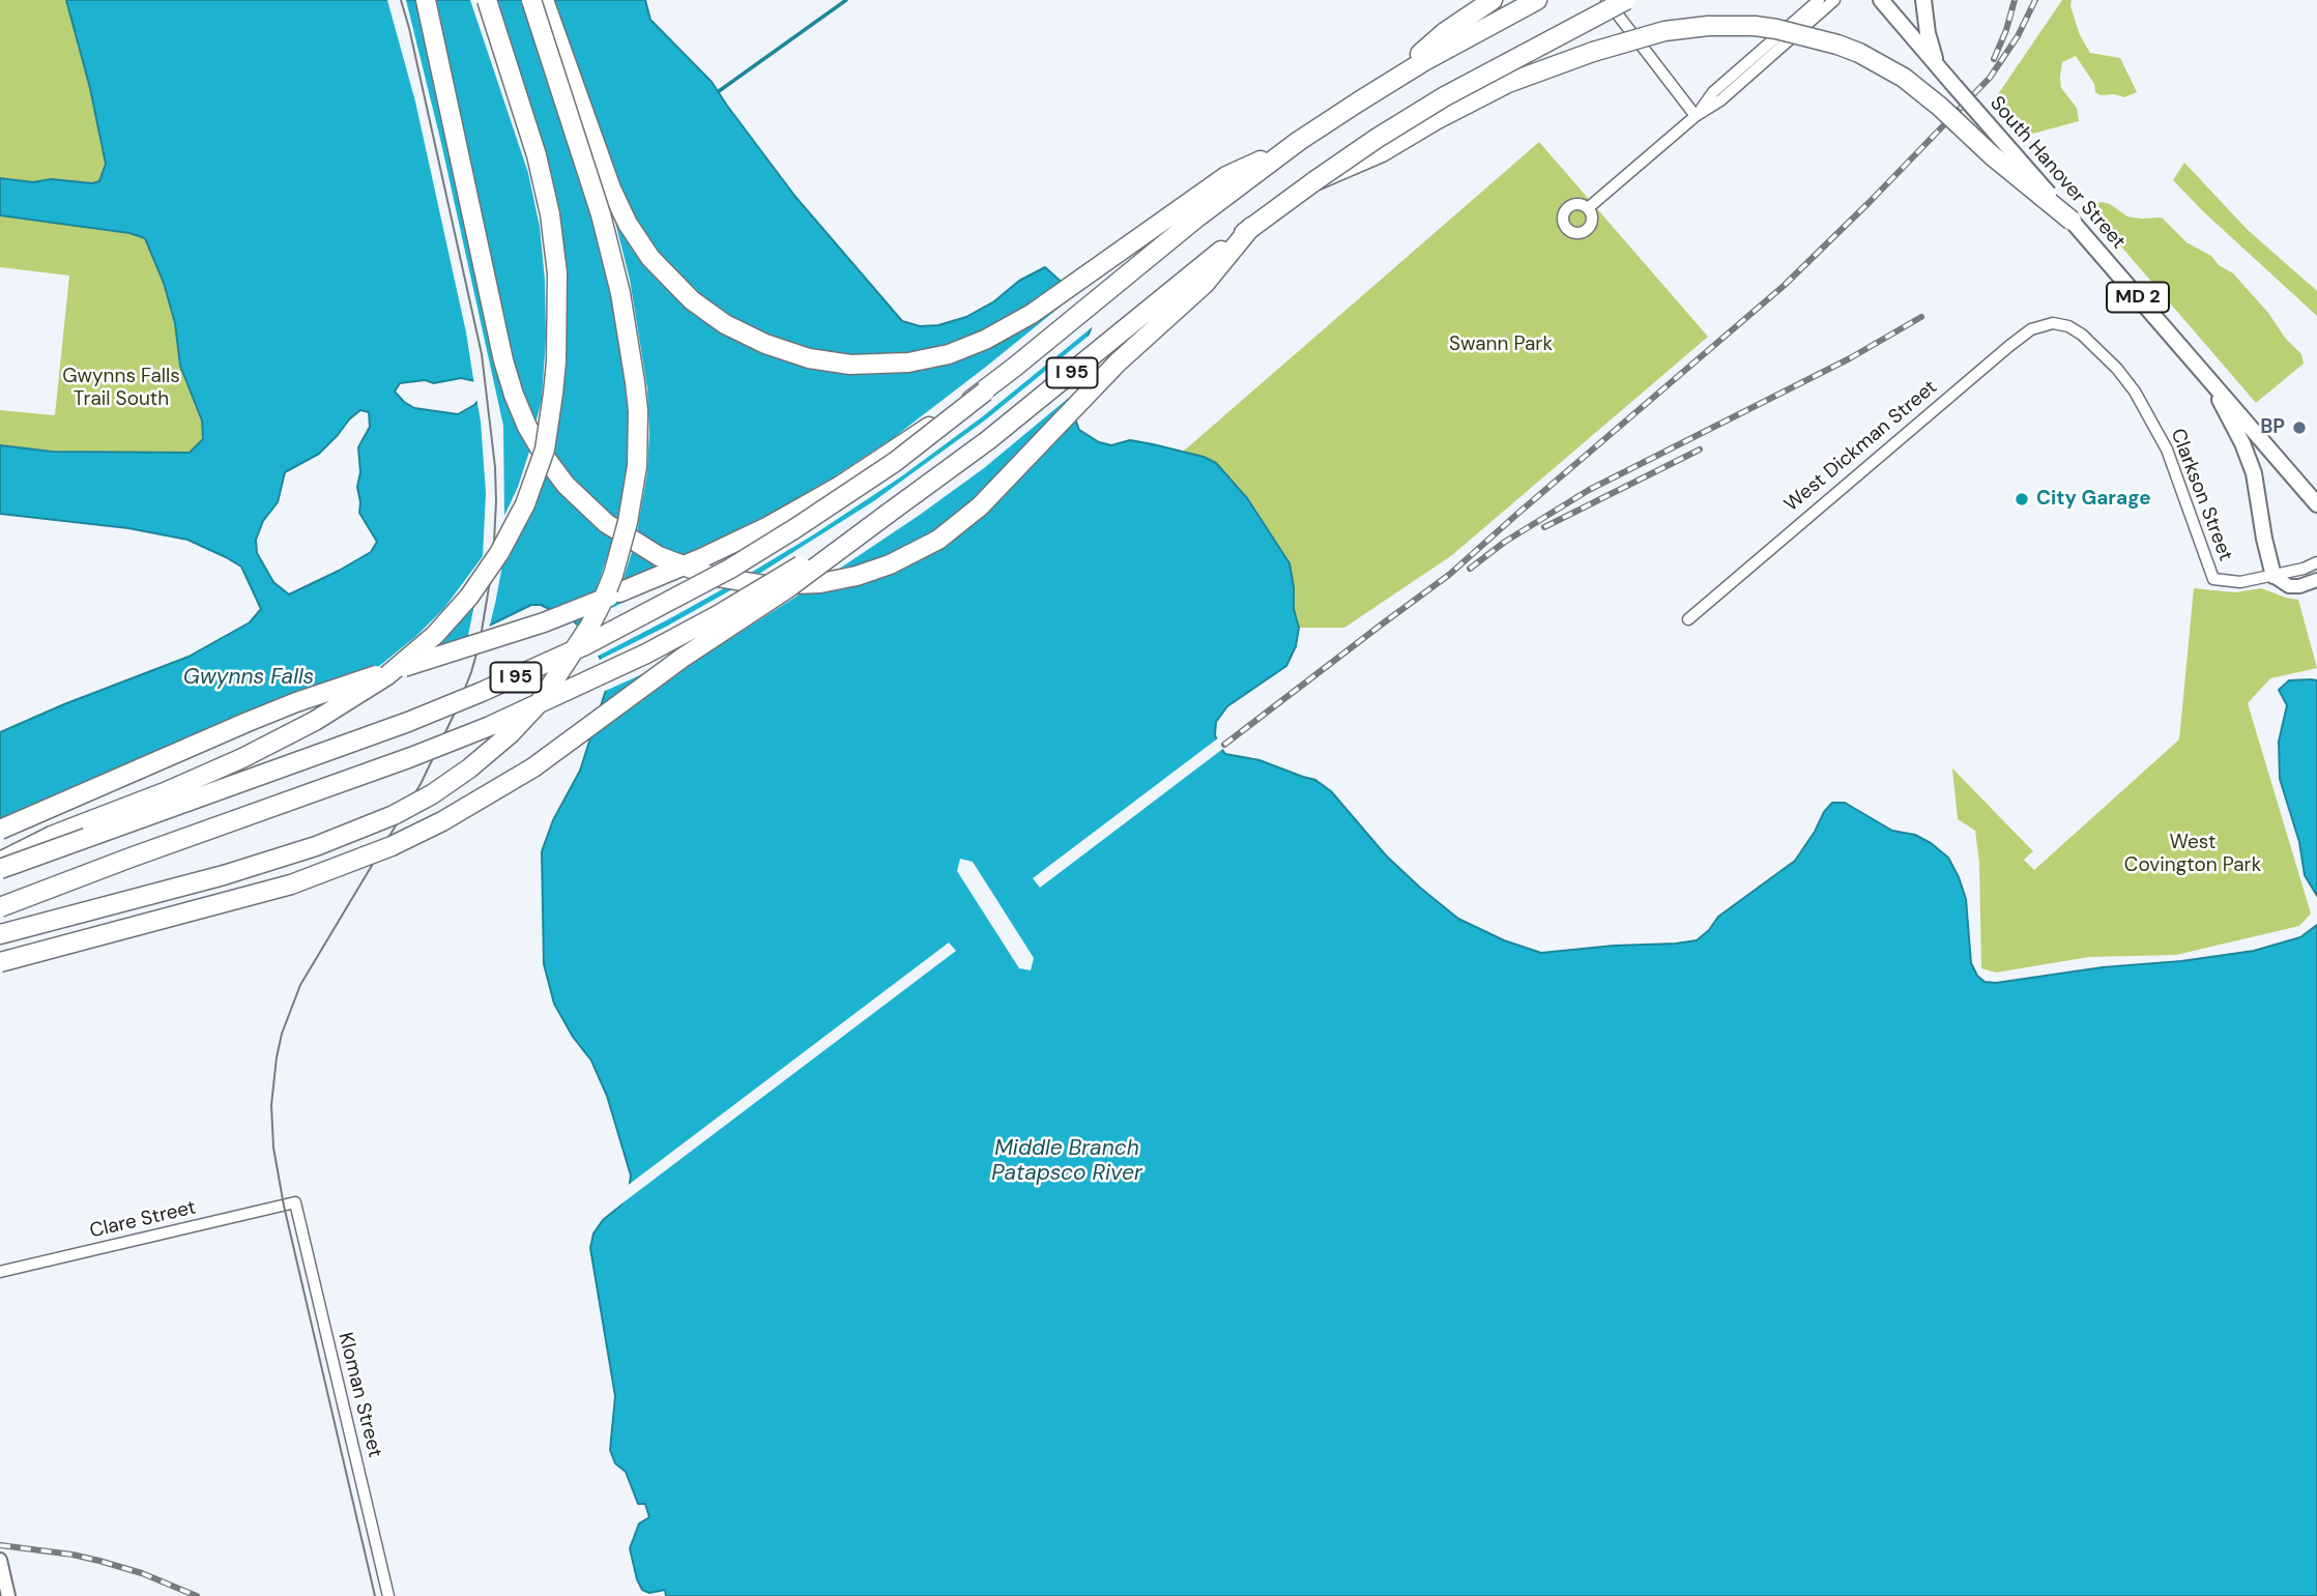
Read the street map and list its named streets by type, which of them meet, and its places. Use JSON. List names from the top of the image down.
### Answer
{
  "streets": {
    "highway": ["I 95"],
    "main road": ["South Hanover Street", "MD 2"],
    "street": [
      "West Dickman Street",
      "Clarkson Street",
      "Clare Street",
      "Kloman Street"
    ]
  },
  "crossings": [
    ["West Dickman Street", "Clarkson Street"],
    ["Clare Street", "Kloman Street"]
  ],
  "water": ["Gwynns Falls", "Middle Branch Patapsco River"],
  "parks": ["Swann Park", "Gwynns Falls Trail South", "West Covington Park"],
  "places": ["BP", "City Garage"]
}
